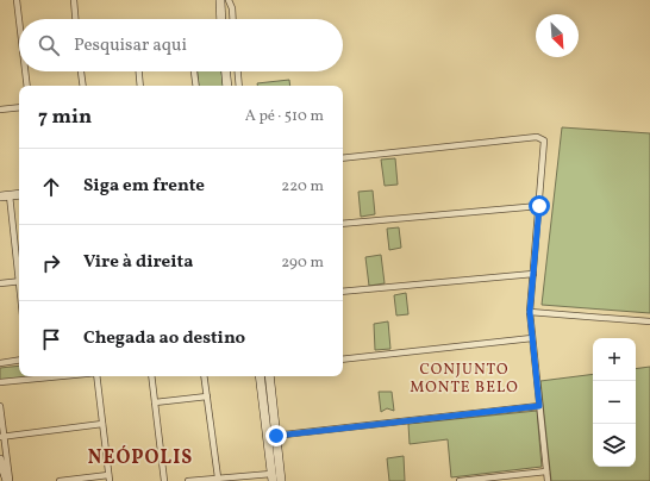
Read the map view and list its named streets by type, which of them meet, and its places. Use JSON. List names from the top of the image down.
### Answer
{
  "districts": ["CONJUNTO MONTE BELO", "NEÓPOLIS"],
  "north": "bottom right",
  "page": {
    "search": "Pesquisar aqui",
    "heading": ["7 min", "A pé · 510 m"],
    "list": [
      ["Siga em frente", "220 m"],
      ["Vire à direita", "290 m"],
      "Chegada ao destino"
    ],
    "map_buttons": ["+", "−"]
  }
}
